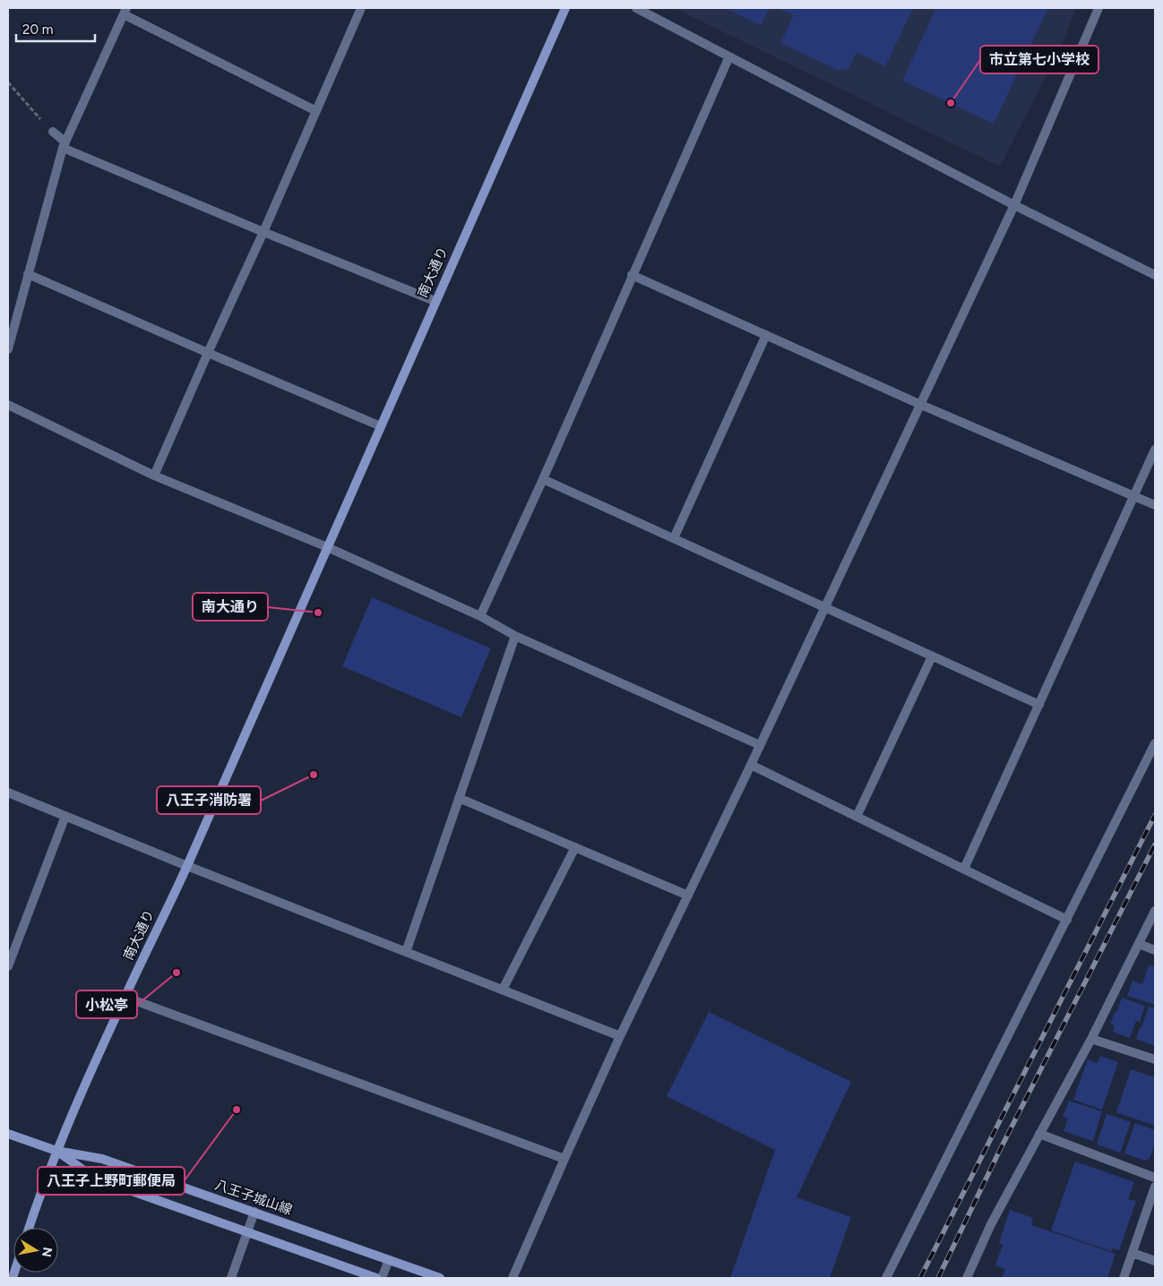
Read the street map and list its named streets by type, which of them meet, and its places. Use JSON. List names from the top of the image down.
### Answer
{
  "streets": {
    "street": ["南大通り", "八王子城山線"]
  },
  "crossings": [
    ["南大通り", "八王子城山線"]
  ],
  "places": [
    "市立第七小学校",
    "南大通り",
    "八王子消防署",
    "小松亭",
    "八王子上野町郵便局"
  ],
  "scale_bar": "20 m",
  "north": "right"
}
